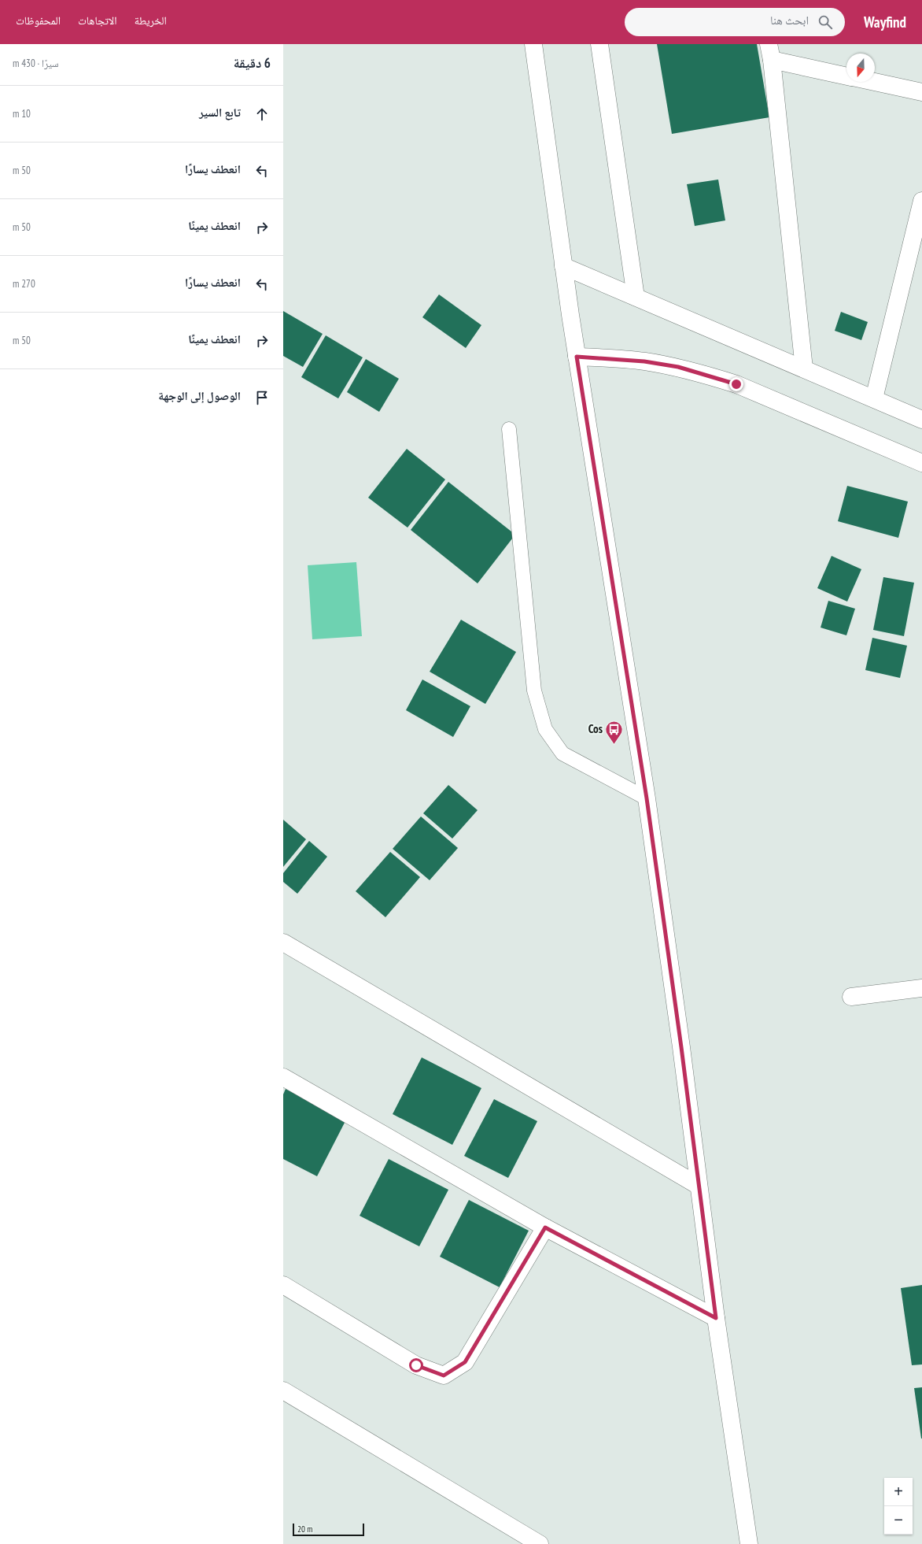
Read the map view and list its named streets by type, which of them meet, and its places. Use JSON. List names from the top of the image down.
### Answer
{
  "places": {
    "bus stop": ["Cos"]
  },
  "scale_bar": "20 m",
  "north": "bottom",
  "page": {
    "header": "Wayfind",
    "search": "ابحث هنا",
    "nav": ["الخريطة", "الاتجاهات", "المحفوظات"],
    "heading": ["6 دقيقة", "سيرًا · 430 m"],
    "list": [
      ["تابع السير", "10 m"],
      ["انعطف يسارًا", "50 m"],
      ["انعطف يمينًا", "50 m"],
      ["انعطف يسارًا", "270 m"],
      ["انعطف يمينًا", "50 m"],
      "الوصول إلى الوجهة"
    ],
    "map_buttons": ["+", "−"],
    "scale": "20 m"
  }
}
